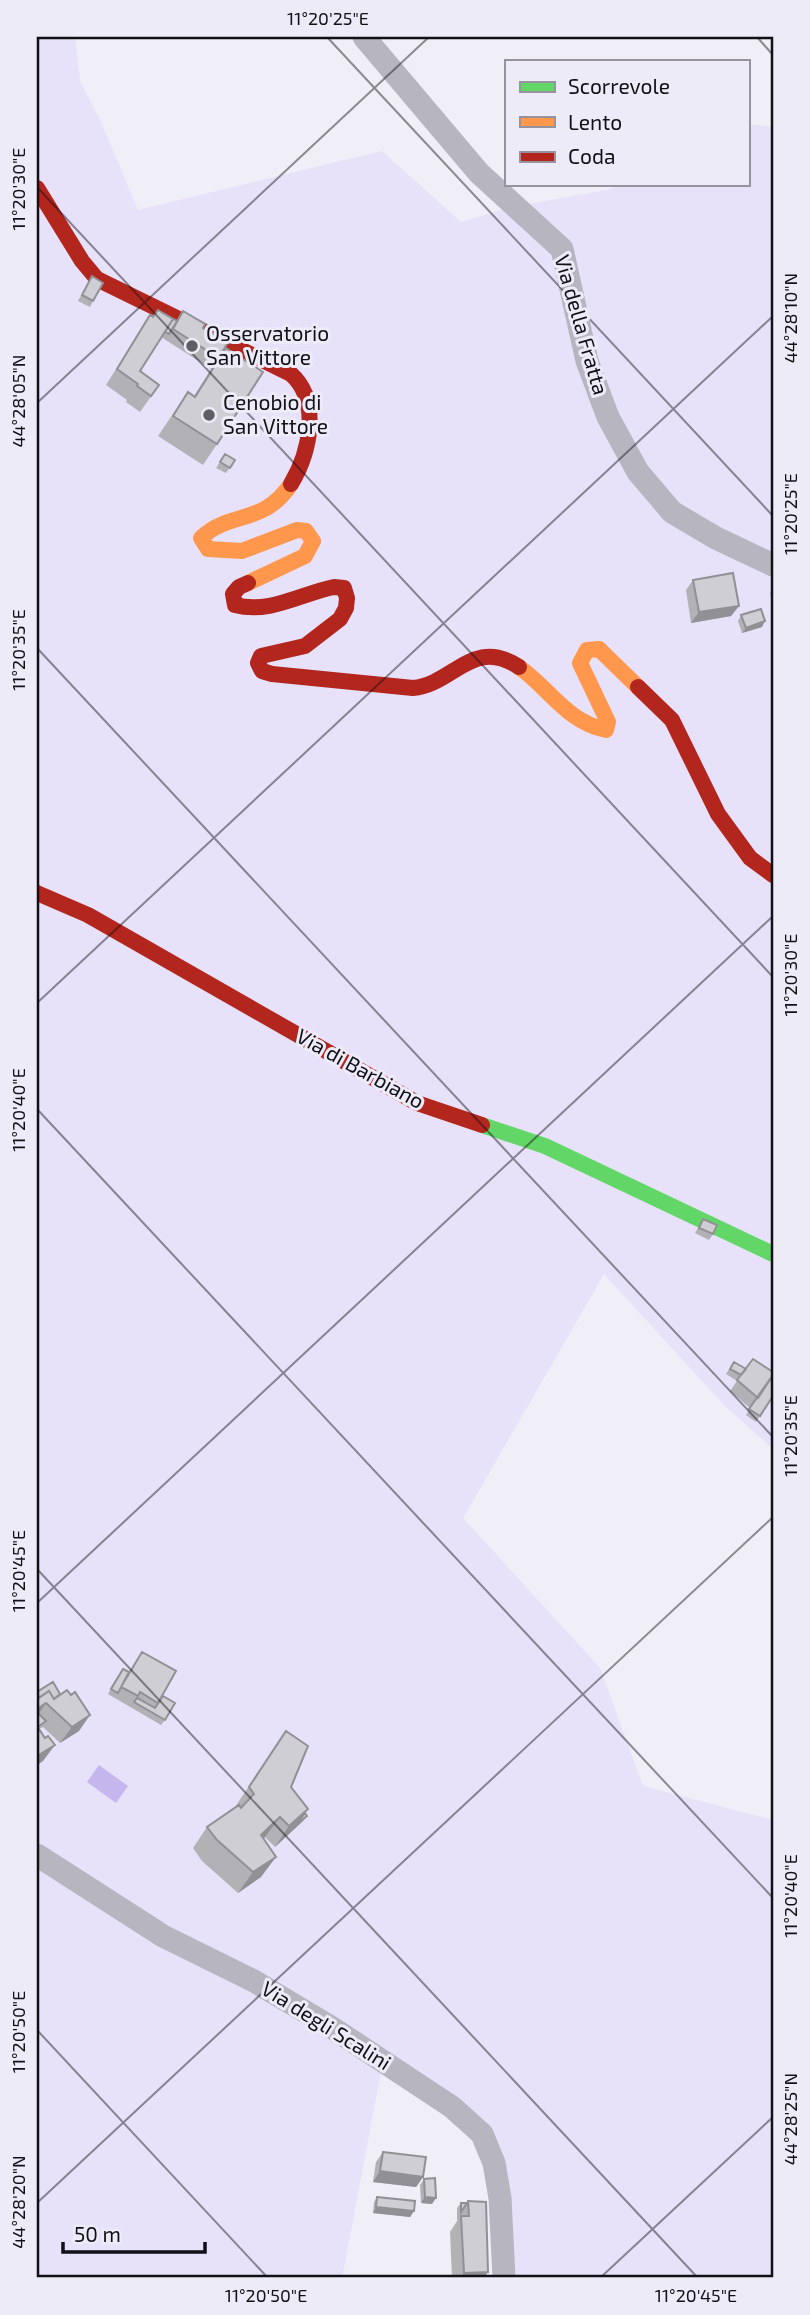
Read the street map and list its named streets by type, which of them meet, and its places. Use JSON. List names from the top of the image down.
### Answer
{
  "streets": {
    "street": ["Via della Fratta", "Via di Barbiano", "Via degli Scalini"]
  },
  "places": ["Osservatorio San Vittore", "Cenobio di San Vittore"],
  "legend": ["Scorrevole", "Lento", "Coda"],
  "scale_bar": "50 m",
  "coordinates": [
    "11°20'25\"E",
    "11°20'30\"E",
    "44°28'10\"N",
    "44°28'05\"N",
    "11°20'35\"E",
    "11°20'40\"E",
    "11°20'45\"E",
    "11°20'50\"E",
    "44°28'25\"N",
    "44°28'20\"N"
  ]
}
